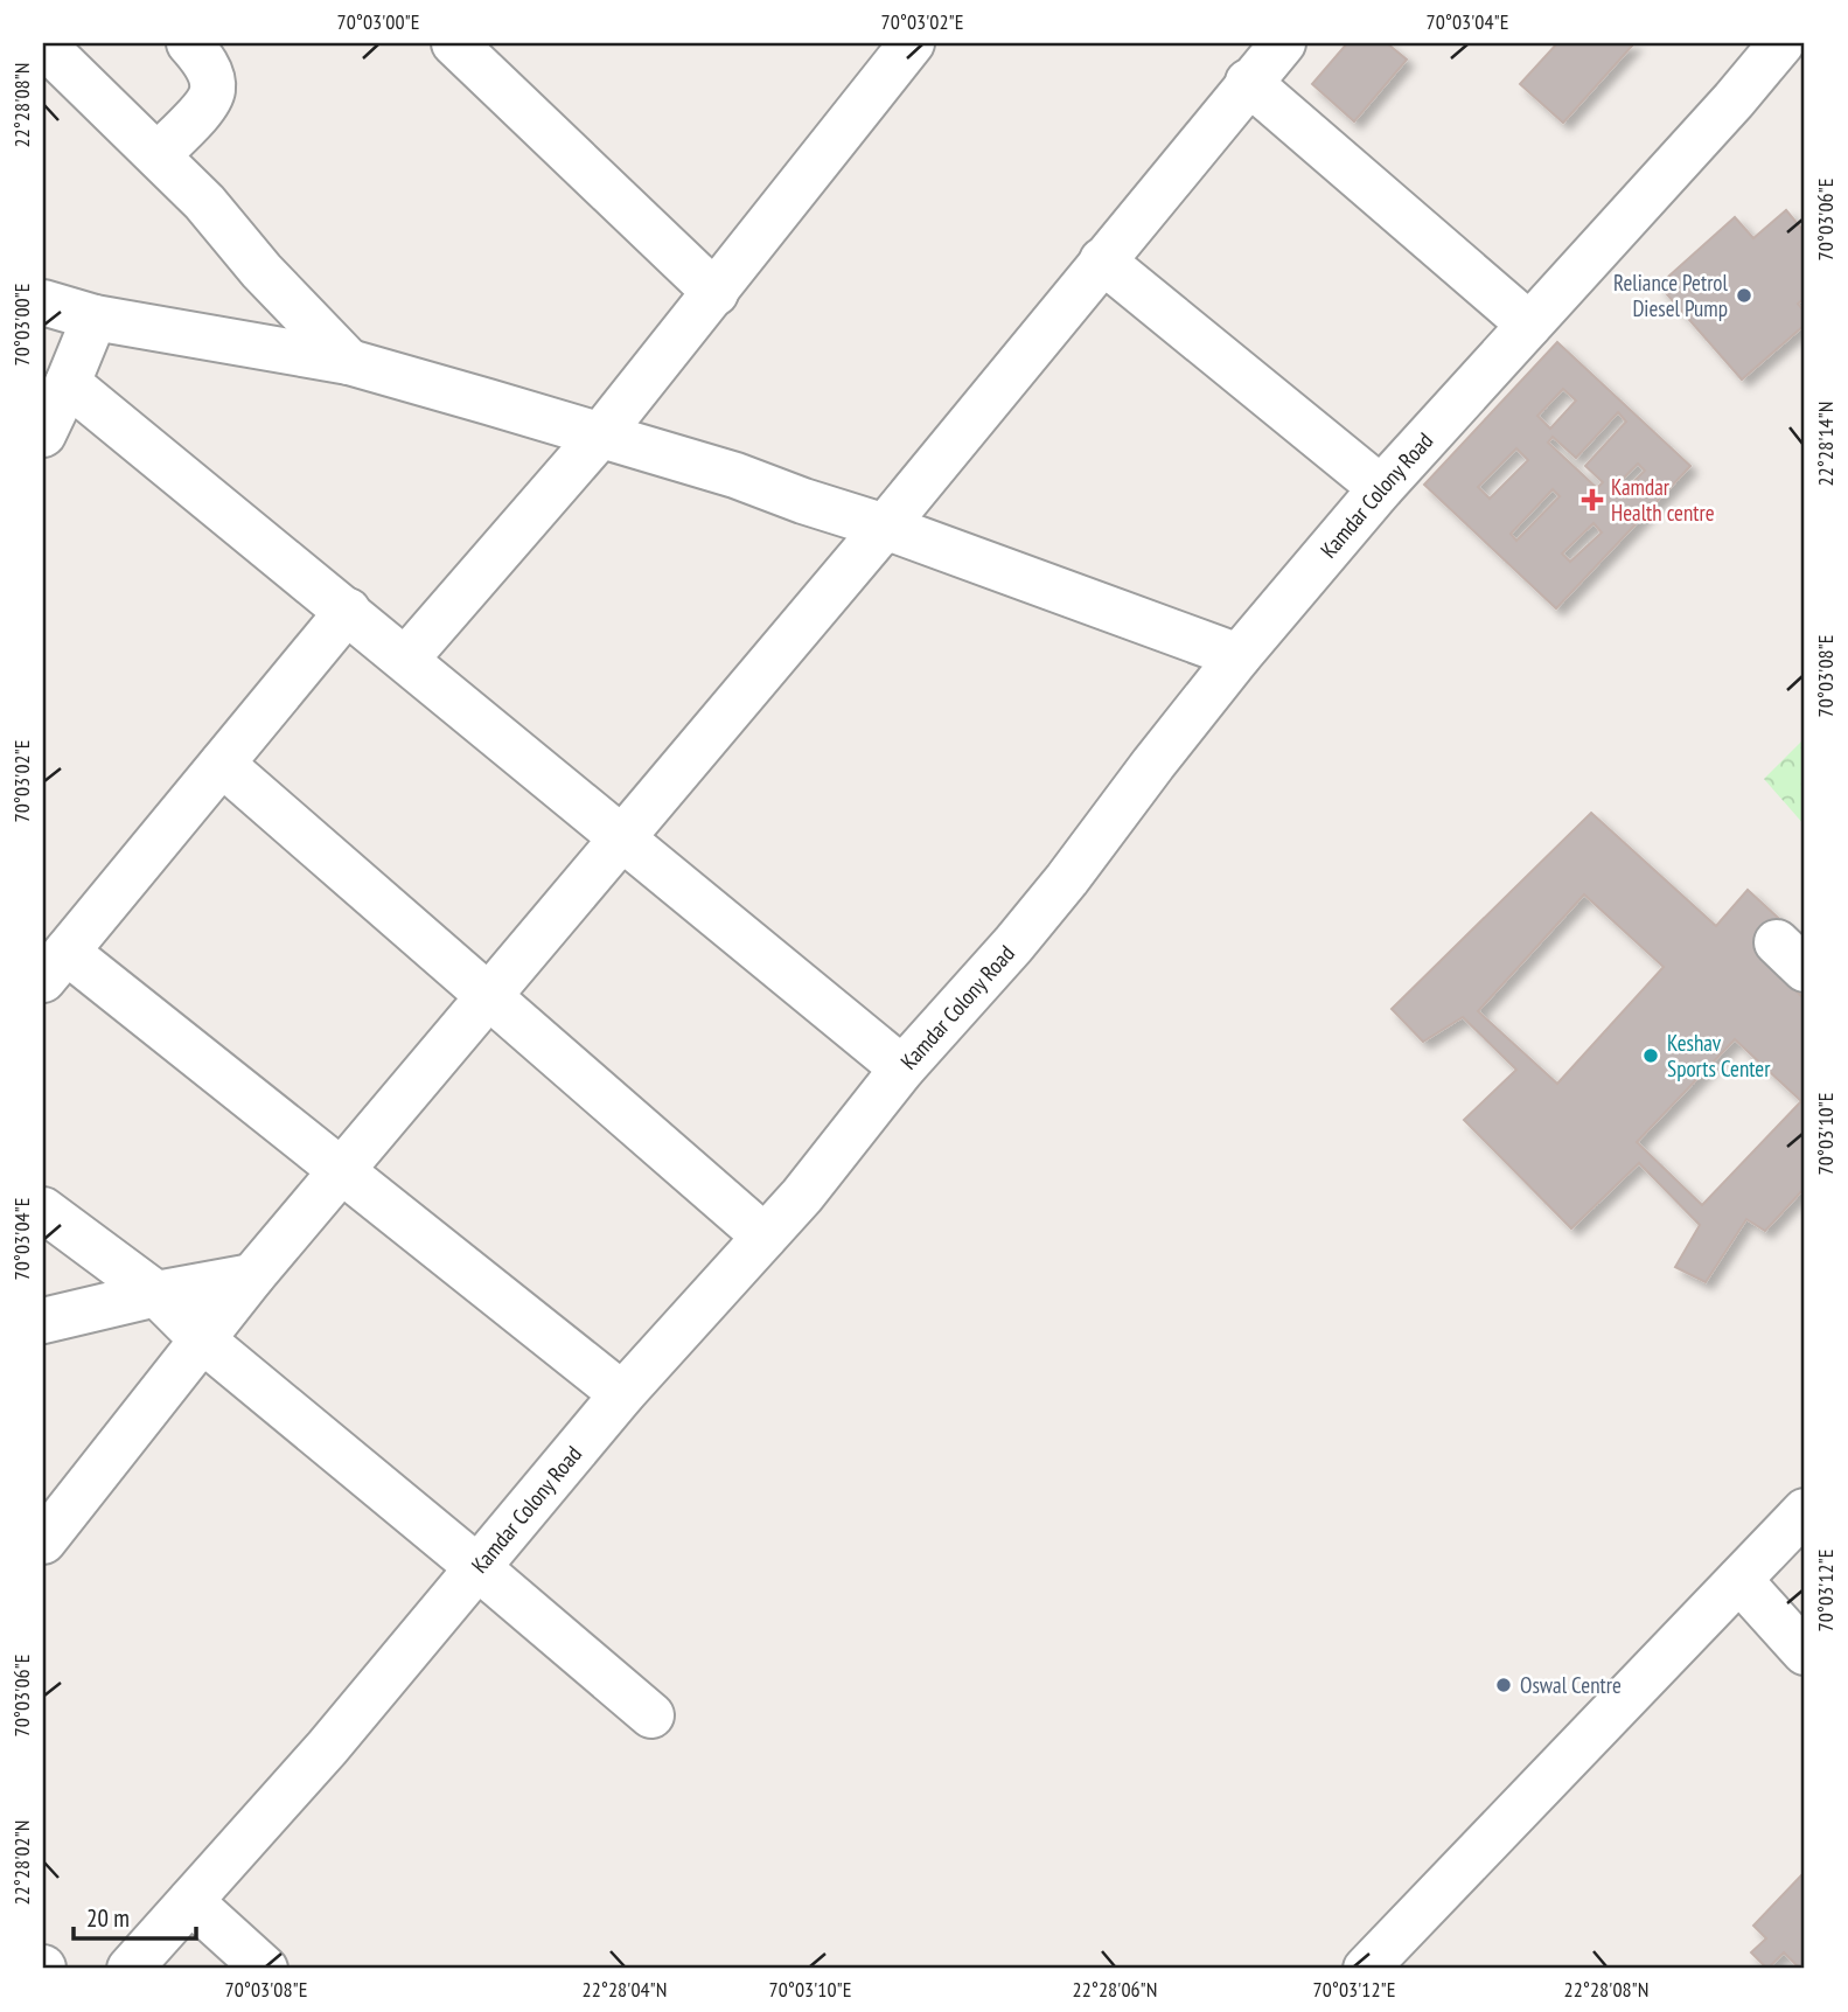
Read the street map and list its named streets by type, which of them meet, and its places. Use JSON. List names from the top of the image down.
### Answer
{
  "streets": {
    "street": ["Kamdar Colony Road"]
  },
  "places": {
    "other": ["Reliance Petrol Diesel Pump", "Keshav Sports Center", "Oswal Centre"],
    "health": ["Kamdar Health centre"]
  },
  "scale_bar": "20 m",
  "coordinates": [
    "70°03'00\"E",
    "70°03'02\"E",
    "70°03'04\"E",
    "22°28'08\"N",
    "70°03'06\"E",
    "22°28'14\"N",
    "70°03'08\"E",
    "70°03'10\"E",
    "70°03'12\"E",
    "22°28'02\"N",
    "22°28'04\"N",
    "22°28'06\"N"
  ]
}
